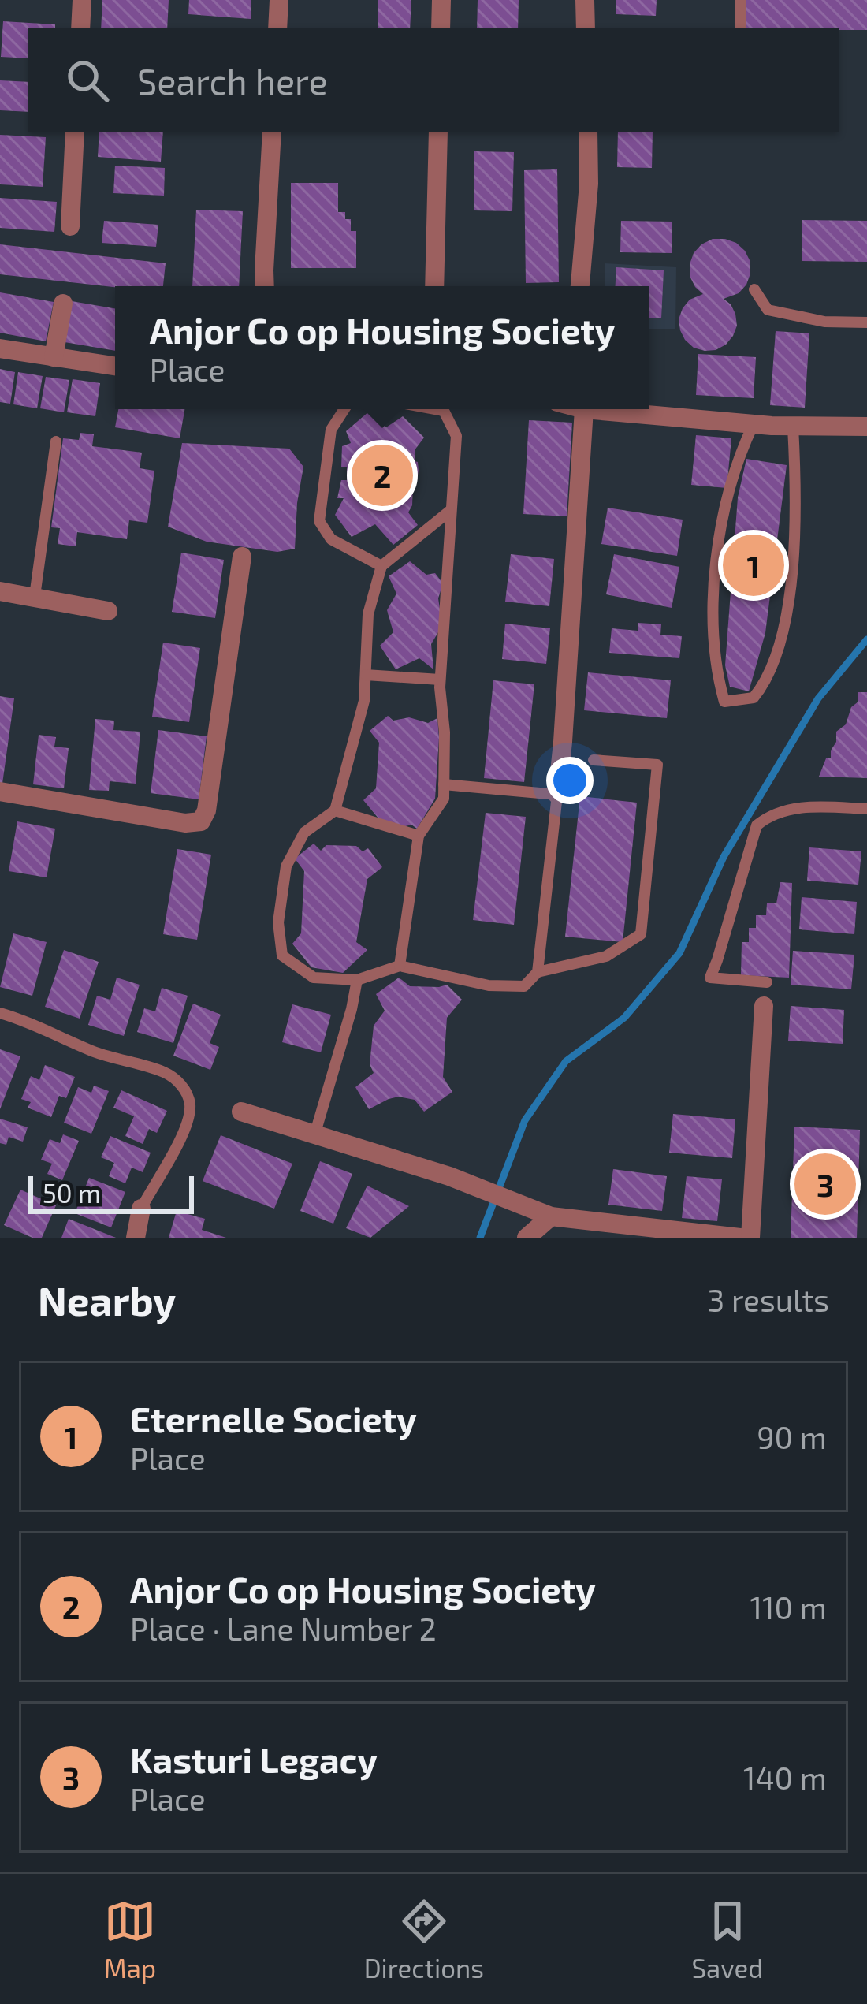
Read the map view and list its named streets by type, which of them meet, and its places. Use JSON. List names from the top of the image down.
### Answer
{
  "scale_bar": "50 m",
  "page": {
    "search": "Search here",
    "popup": ["Anjor Co op Housing Society", "Place"],
    "pins": ["2", "1", "3"],
    "scale": "50 m",
    "heading": ["Nearby", "3 results"],
    "list": [
      {
        "mark": "1",
        "name": "Eternelle Society",
        "note": "Place",
        "value": "90 m"
      },
      {
        "mark": "2",
        "name": "Anjor Co op Housing Society",
        "note": "Place · Lane Number 2",
        "value": "110 m"
      },
      {
        "mark": "3",
        "name": "Kasturi Legacy",
        "note": "Place",
        "value": "140 m"
      }
    ],
    "nav": ["Map", "Directions", "Saved"]
  }
}
